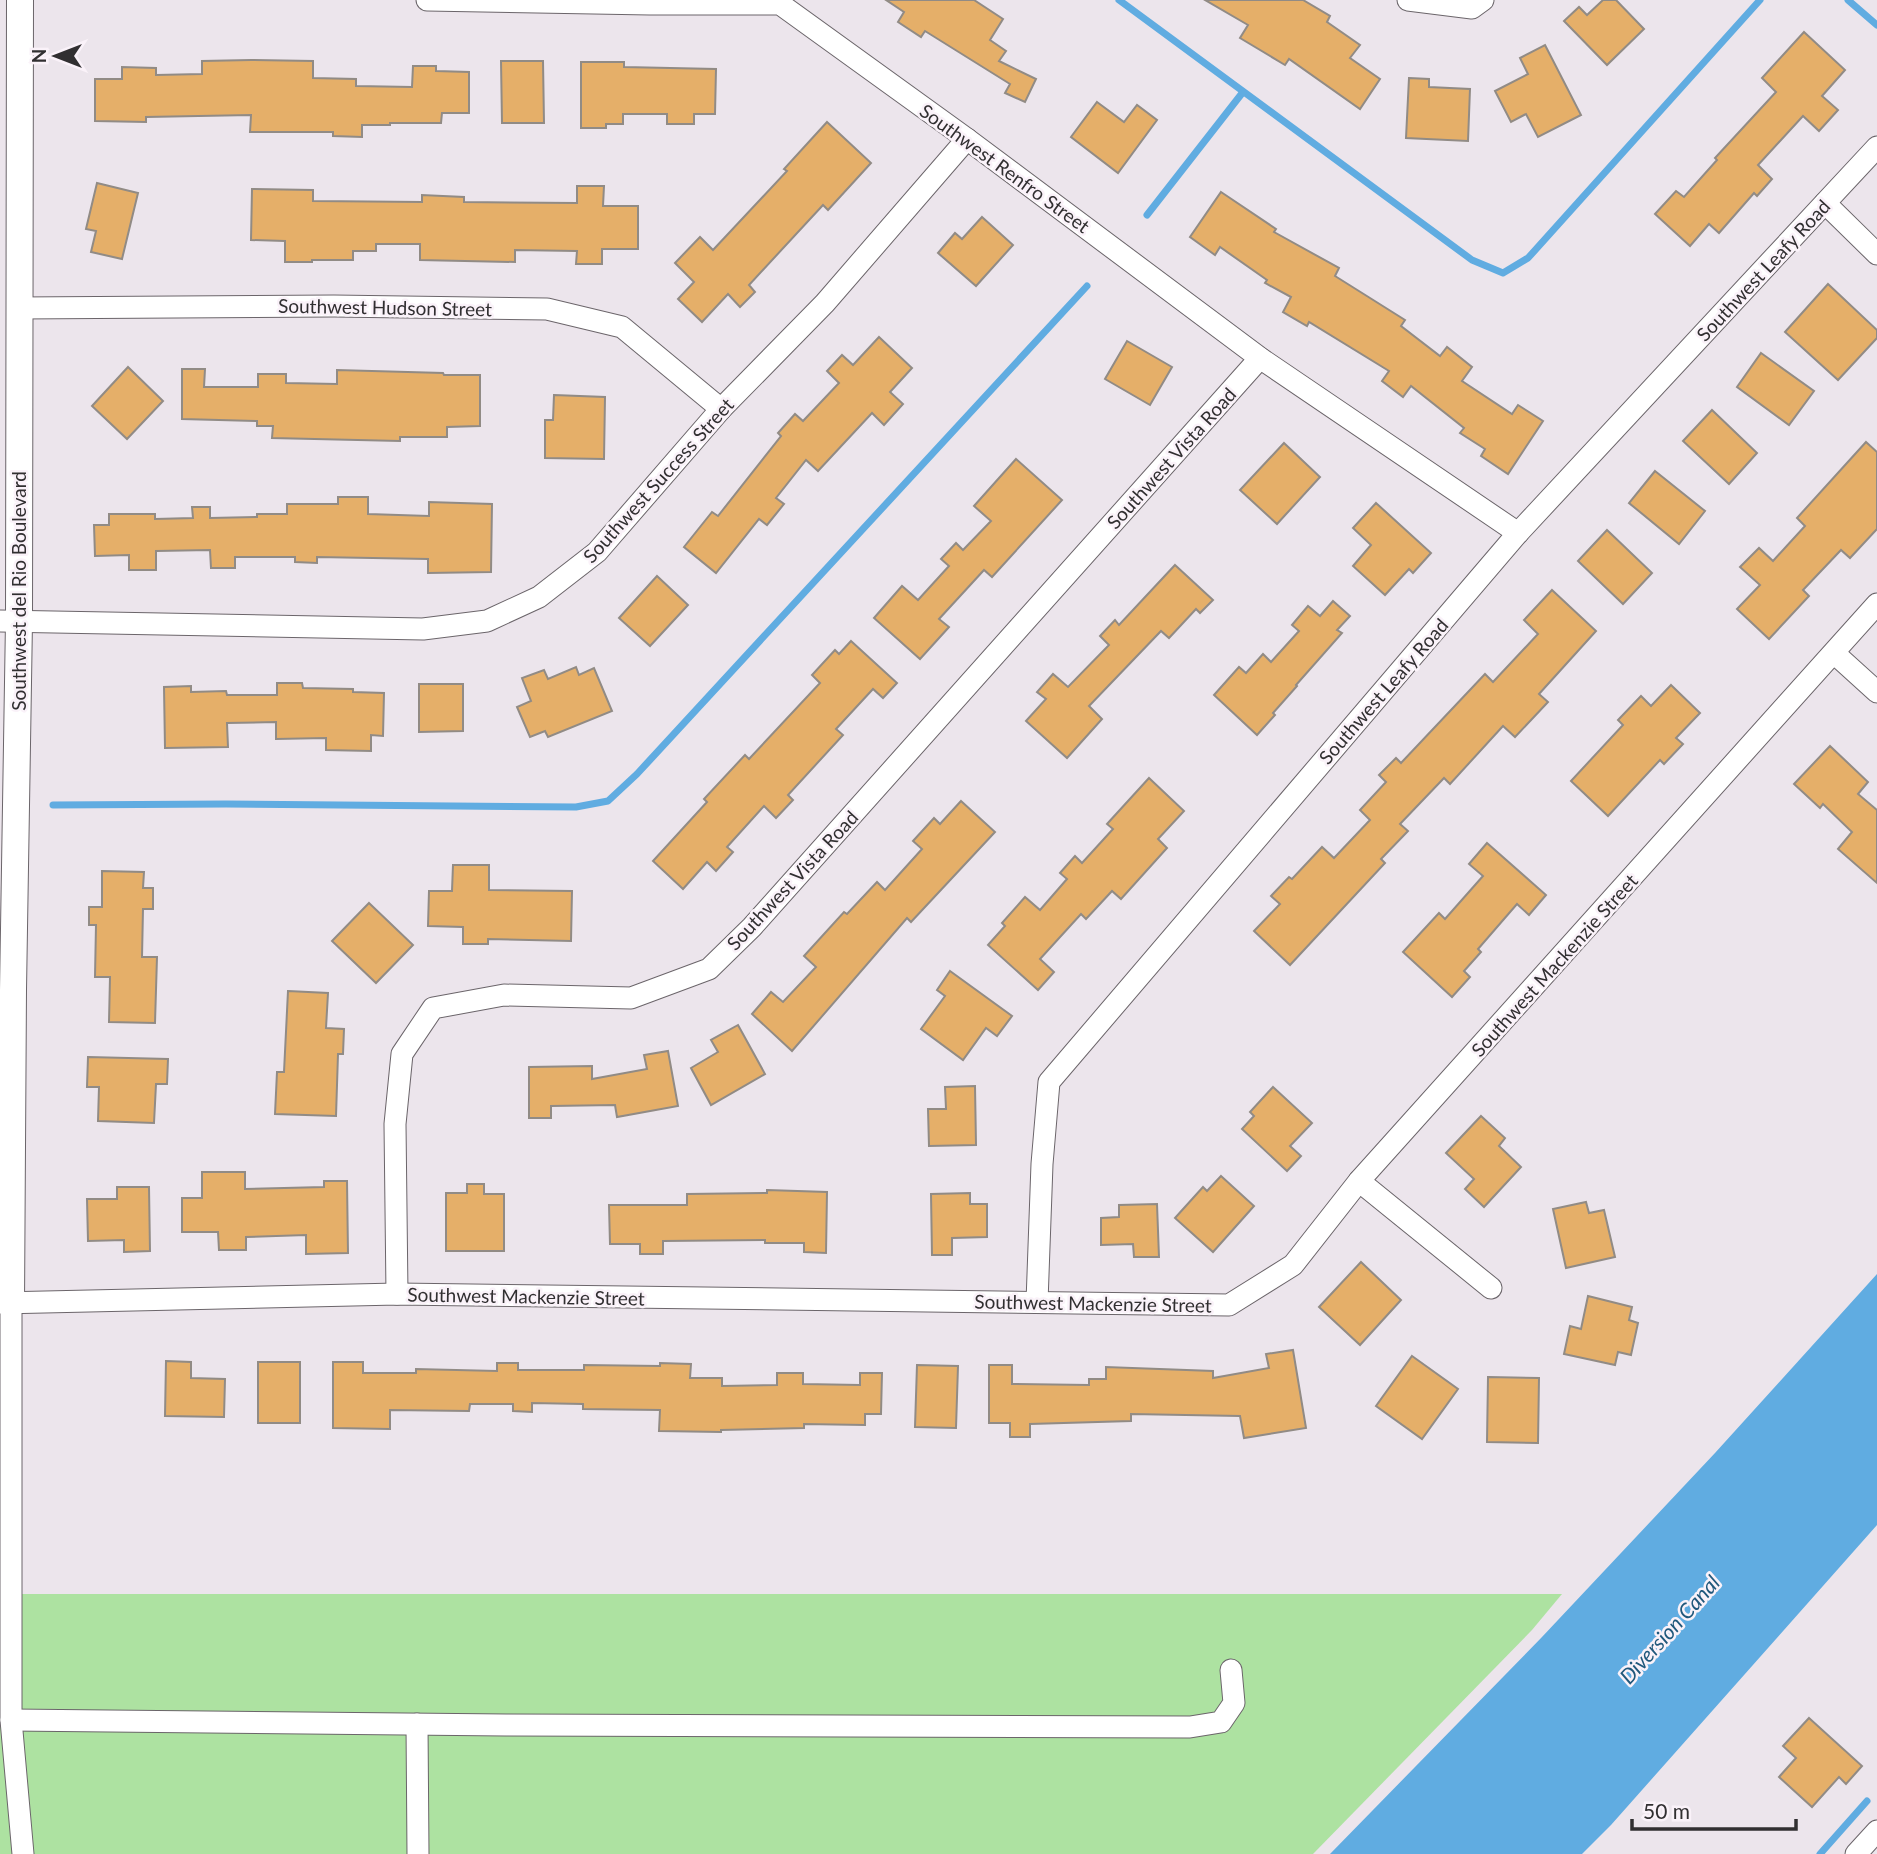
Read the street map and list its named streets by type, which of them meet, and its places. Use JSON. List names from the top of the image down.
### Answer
{
  "streets": {
    "street": [
      "Southwest Renfro Street",
      "Southwest Leafy Road",
      "Southwest Hudson Street",
      "Southwest Vista Road",
      "Southwest Success Street",
      "Southwest del Rio Boulevard",
      "Southwest Mackenzie Street"
    ]
  },
  "crossings": [
    ["Southwest Renfro Street", "Southwest Leafy Road"],
    ["Southwest Renfro Street", "Southwest Vista Road"],
    ["Southwest Renfro Street", "Southwest Success Street"],
    ["Southwest Leafy Road", "Southwest Mackenzie Street"],
    ["Southwest Hudson Street", "Southwest Success Street"],
    ["Southwest Hudson Street", "Southwest del Rio Boulevard"],
    ["Southwest Vista Road", "Southwest Mackenzie Street"],
    ["Southwest Success Street", "Southwest del Rio Boulevard"],
    ["Southwest del Rio Boulevard", "Southwest Mackenzie Street"]
  ],
  "water": ["Diversion Canal"],
  "scale_bar": "50 m",
  "north": "left"
}
